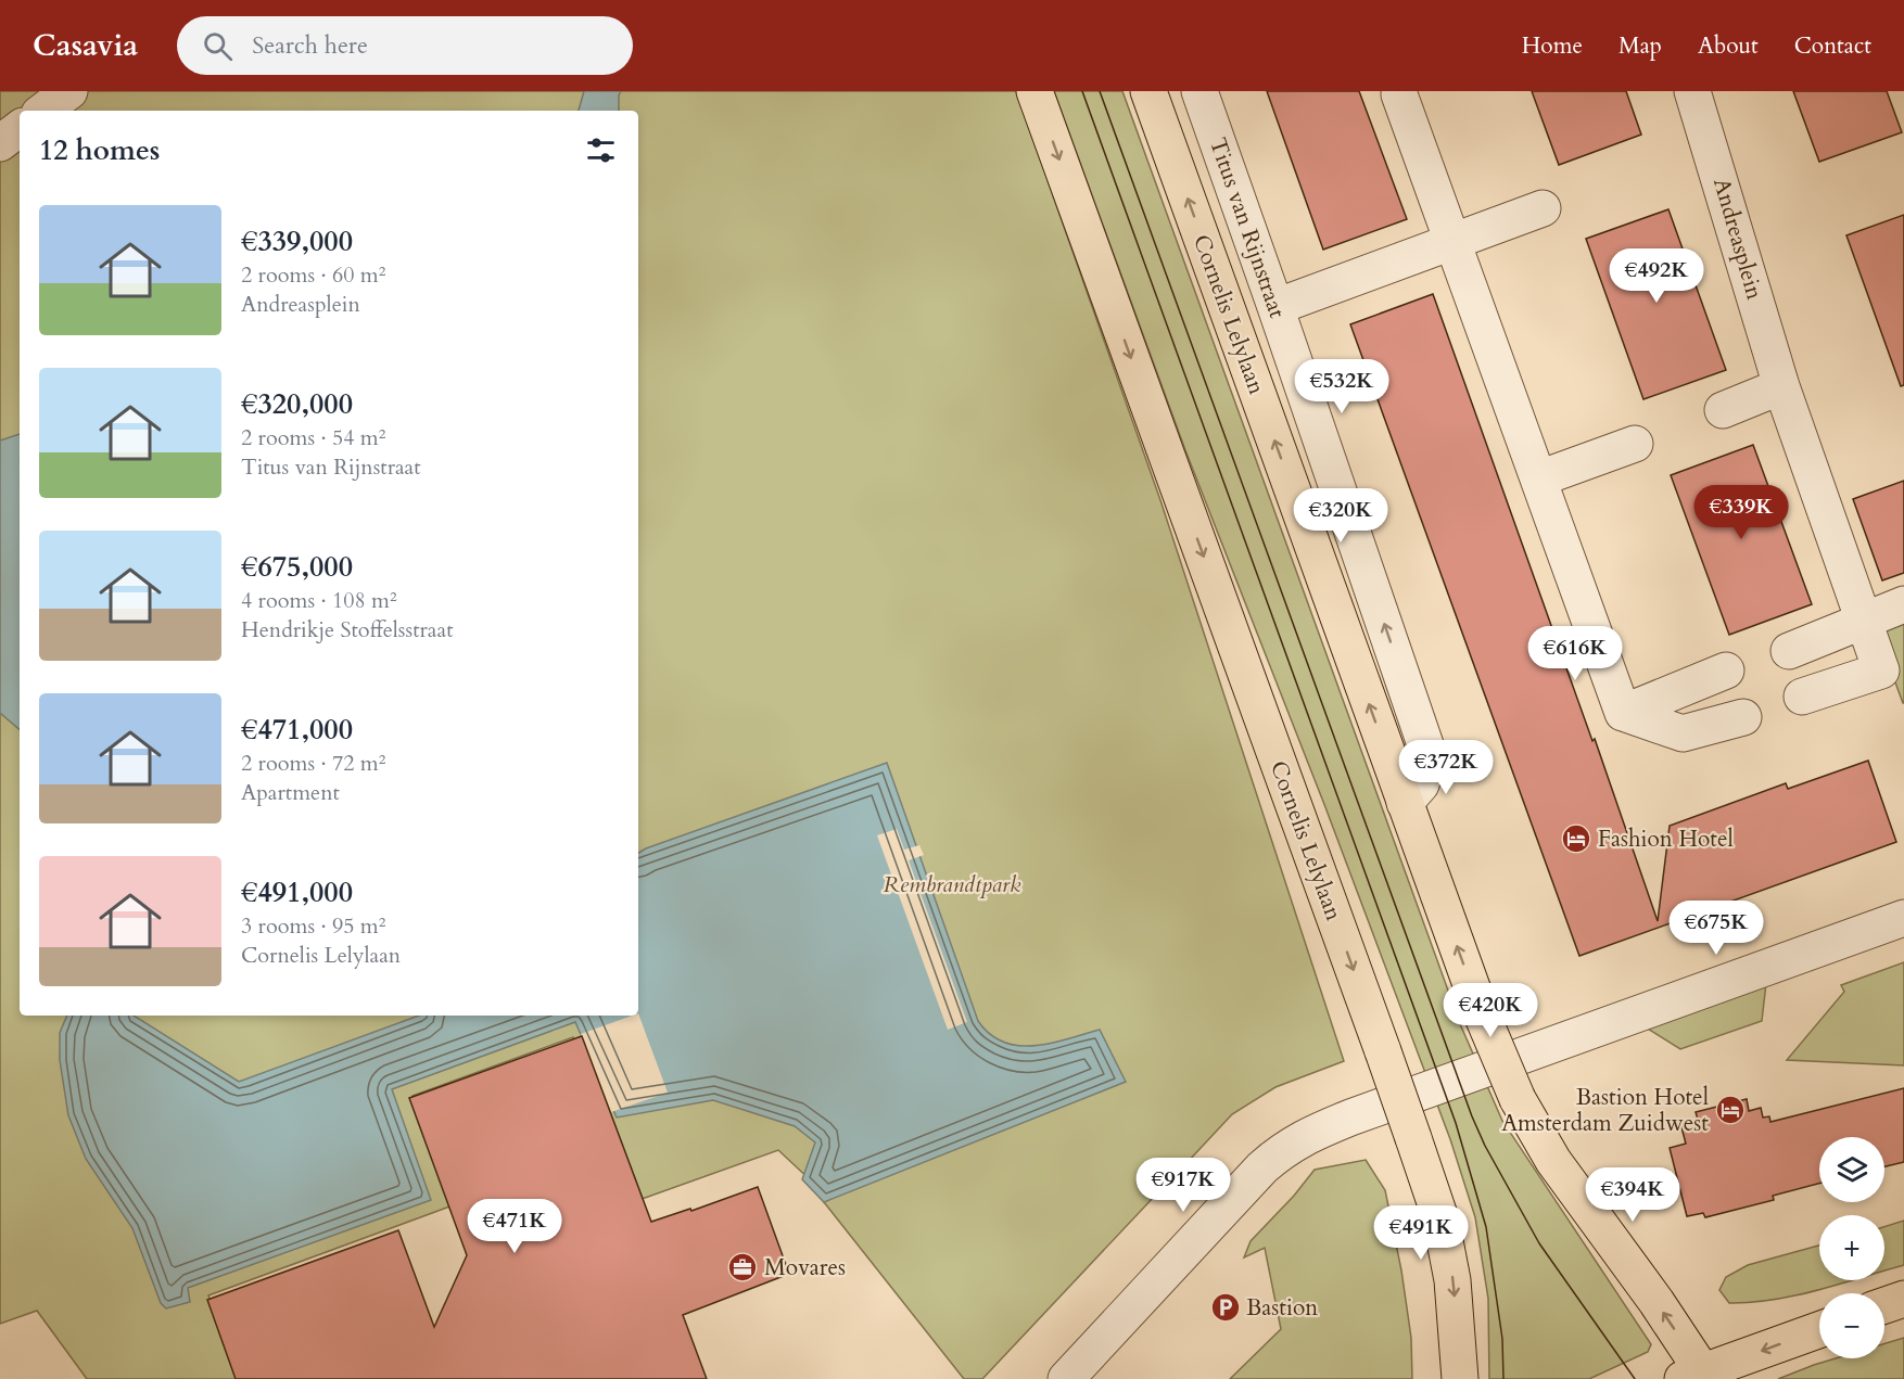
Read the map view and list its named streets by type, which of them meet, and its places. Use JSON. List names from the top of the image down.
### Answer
{
  "streets": {
    "main road": ["Cornelis Lelylaan"],
    "street": ["Titus van Rijnstraat", "Andreasplein"]
  },
  "crossings": [
    ["Titus van Rijnstraat", "Cornelis Lelylaan"]
  ],
  "parks": ["Rembrandtpark"],
  "places": {
    "hotel": ["Fashion Hotel", "Bastion Hotel Amsterdam Zuidwest"],
    "office": ["Movares"],
    "parking": ["Bastion"]
  },
  "page": {
    "header": "Casavia",
    "search": "Search here",
    "nav": [
      "Home",
      "Map",
      "About",
      "Contact"
    ],
    "heading": "12 homes",
    "list": [
      {
        "name": "€339,000",
        "note": "2 rooms · 60 m² · Andreasplein"
      },
      {
        "name": "€320,000",
        "note": "2 rooms · 54 m² · Titus van Rijnstraat"
      },
      {
        "name": "€675,000",
        "note": "4 rooms · 108 m² · Hendrikje Stoffelsstraat"
      },
      {
        "name": "€471,000",
        "note": "2 rooms · 72 m² · Apartment"
      },
      {
        "name": "€491,000",
        "note": "3 rooms · 95 m² · Cornelis Lelylaan"
      }
    ],
    "price": [
      "€492K",
      "€532K",
      "€339K",
      "€320K",
      "€616K",
      "€372K",
      "€675K",
      "€420K",
      "€917K",
      "€394K",
      "€471K",
      "€491K"
    ],
    "map_buttons": ["+", "−"]
  }
}
